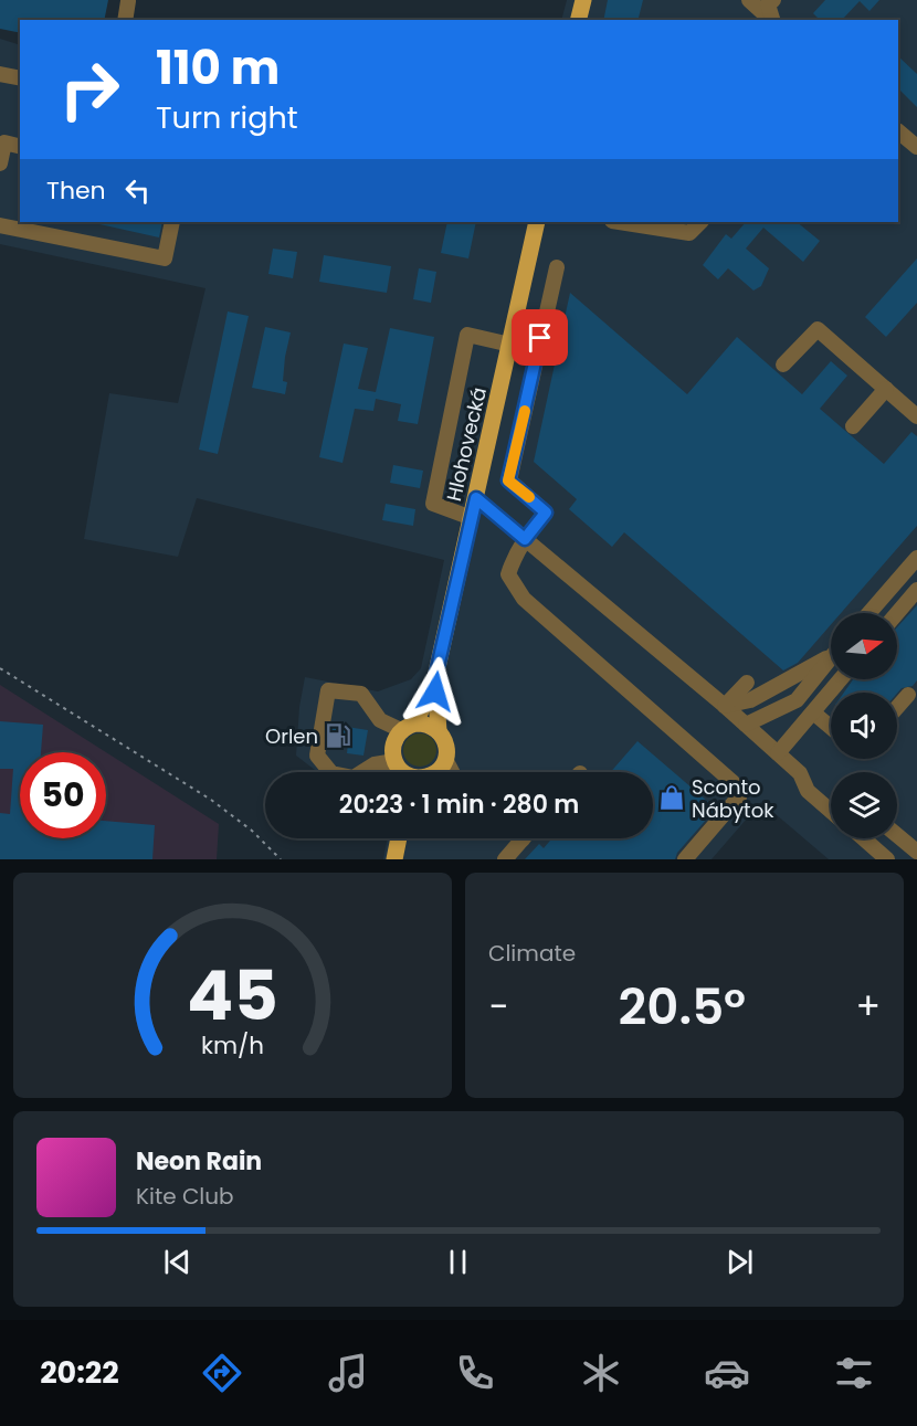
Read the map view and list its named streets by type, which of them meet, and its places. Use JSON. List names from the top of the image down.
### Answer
{
  "streets": {
    "main road": ["Hlohovecká"]
  },
  "places": {
    "fuel station": ["Orlen"],
    "shop": ["Sconto Nábytok"]
  },
  "north": "right",
  "page": {
    "turn": ["110 m", "Turn right"],
    "then": "Then",
    "limit": "50",
    "trip": "20:23 · 1 min · 280 m",
    "tile": "Climate",
    "heat": ["−", "20.5°", "+"],
    "song": ["Neon Rain", "Kite Club"],
    "tabs": "20:22",
    "gauge": ["45", "km/h"]
  }
}
